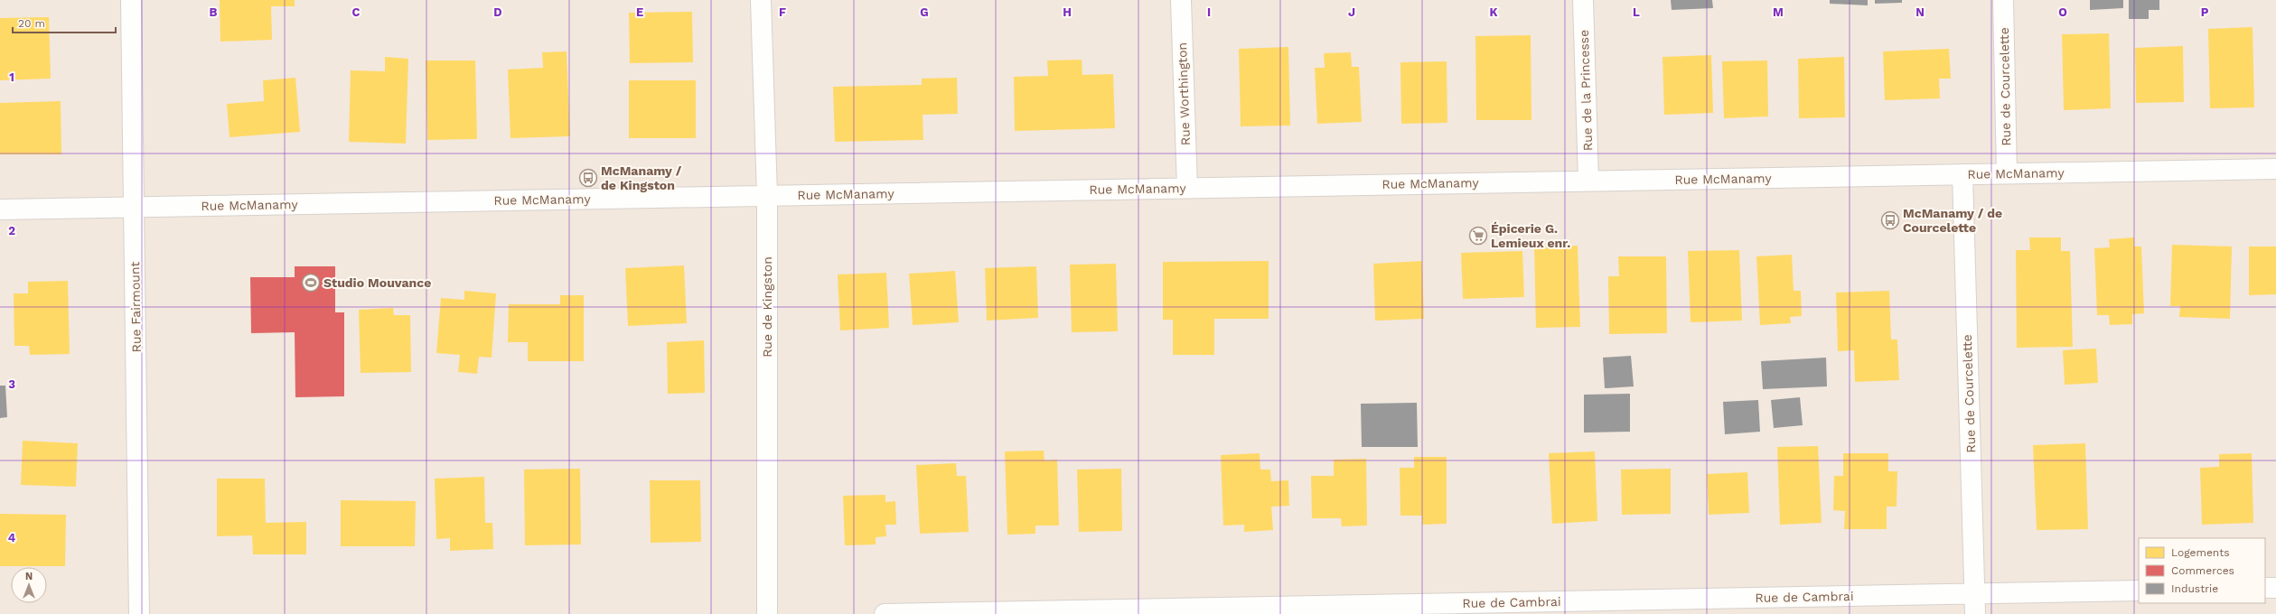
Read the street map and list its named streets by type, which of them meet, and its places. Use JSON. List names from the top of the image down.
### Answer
{
  "streets": {
    "street": [
      "Rue de Courcelette",
      "Rue de la Princesse",
      "Rue Worthington",
      "Rue McManamy",
      "Rue Fairmount",
      "Rue de Kingston",
      "Rue de Cambrai"
    ]
  },
  "crossings": [
    ["Rue de Courcelette", "Rue McManamy"],
    ["Rue de Courcelette", "Rue de Cambrai"],
    ["Rue de la Princesse", "Rue McManamy"],
    ["Rue Worthington", "Rue McManamy"],
    ["Rue McManamy", "Rue Fairmount"],
    ["Rue McManamy", "Rue de Kingston"]
  ],
  "places": {
    "bus stop": ["McManamy / de Kingston", "McManamy / de Courcelette"],
    "supermarket": ["Épicerie G. Lemieux enr."],
    "sports": ["Studio Mouvance"]
  },
  "legend": ["Logements", "Commerces", "Industrie"],
  "scale_bar": "20 m",
  "north": "top",
  "grid": {
    "columns": [
      "B",
      "C",
      "D",
      "E",
      "F",
      "G",
      "H",
      "I",
      "J",
      "K",
      "L",
      "M",
      "N",
      "O",
      "P"
    ],
    "rows": [
      "1",
      "2",
      "3",
      "4"
    ]
  }
}
